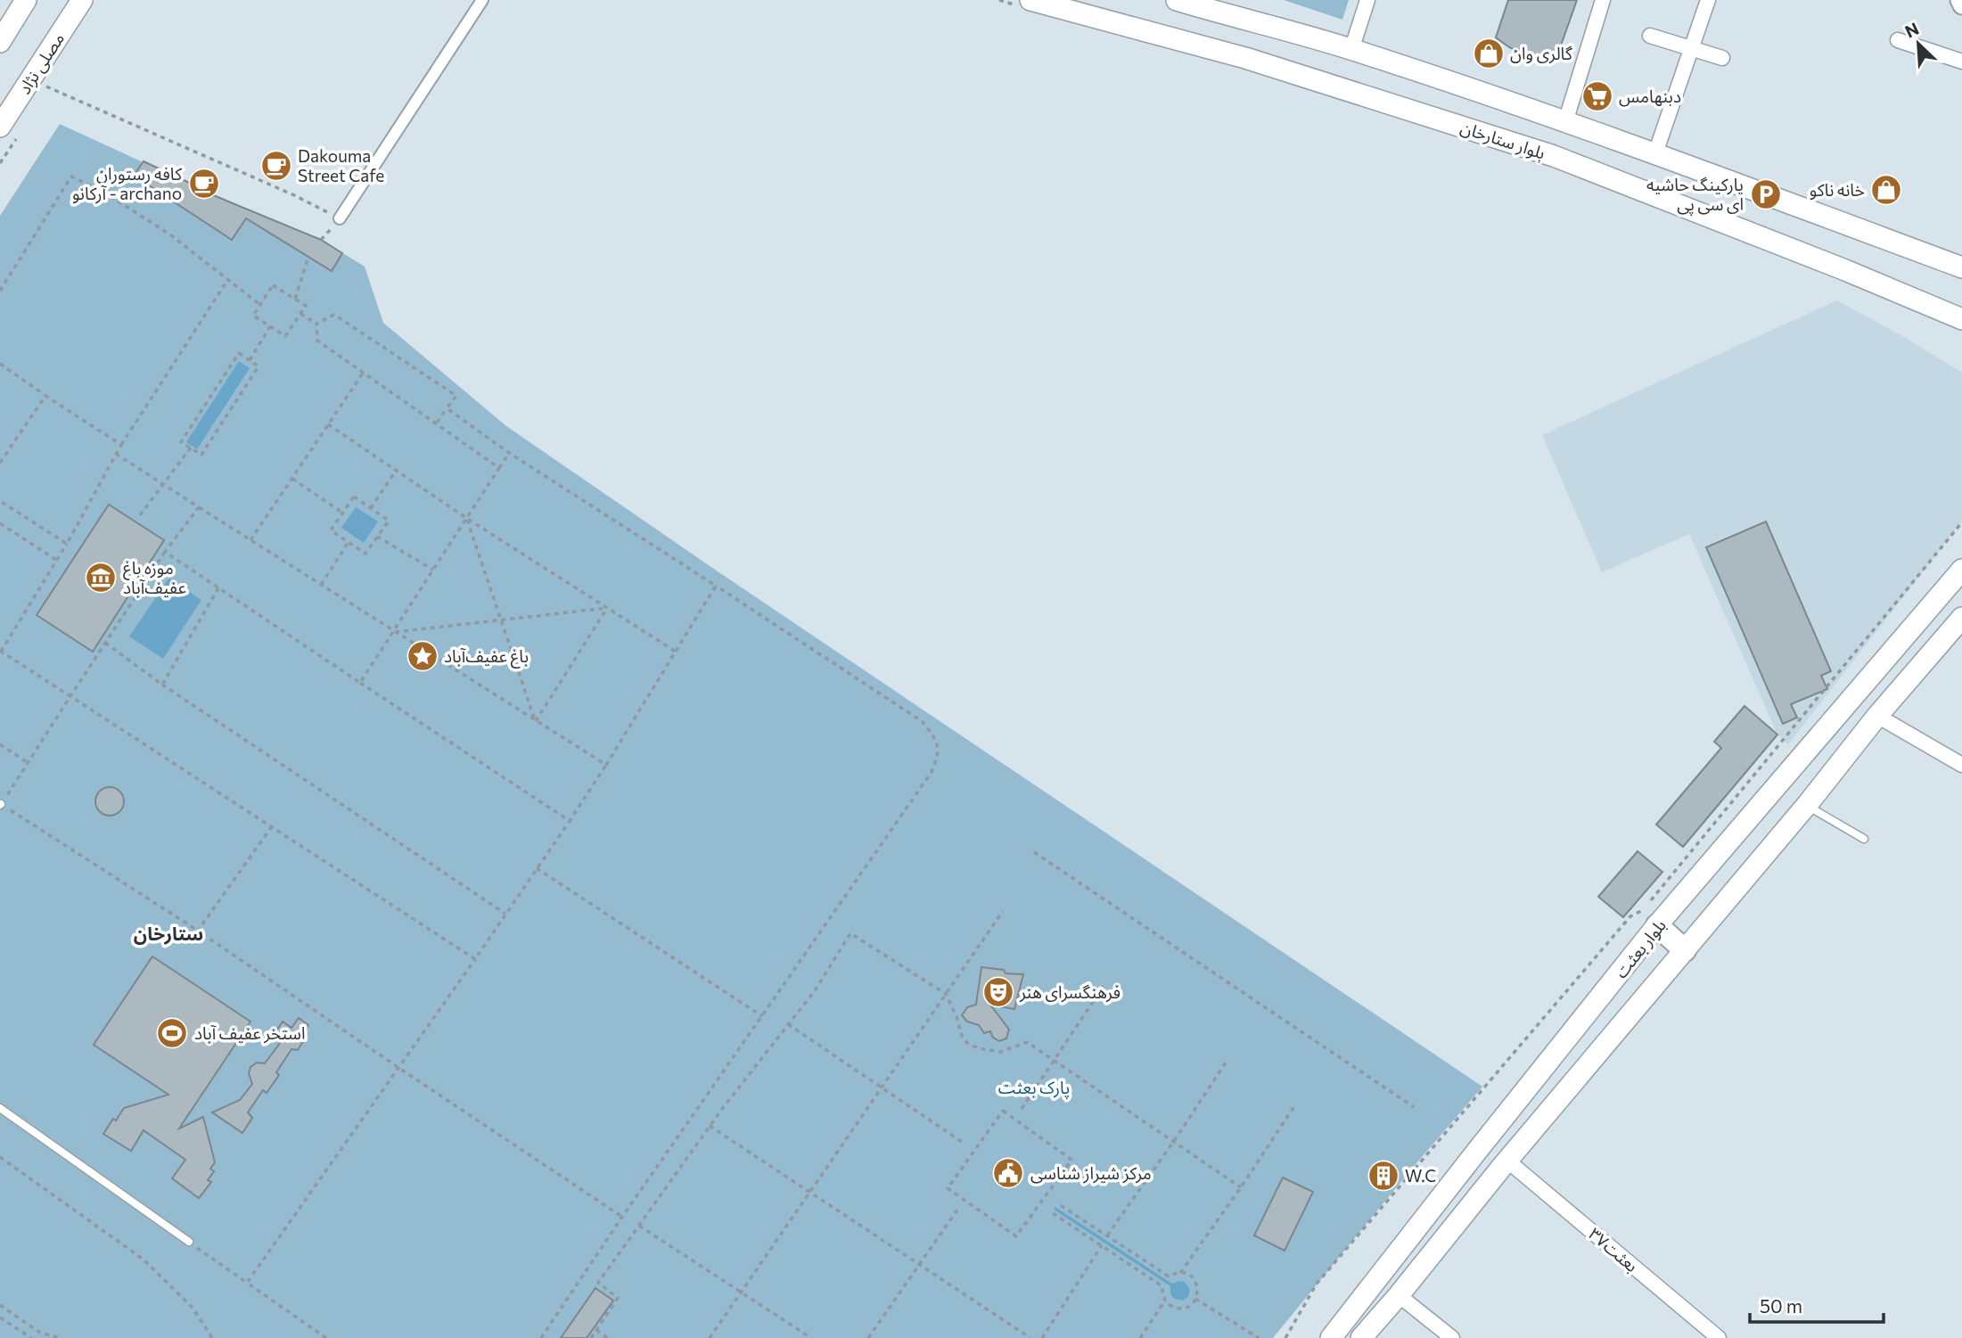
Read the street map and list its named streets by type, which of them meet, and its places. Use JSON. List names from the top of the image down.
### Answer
{
  "streets": {
    "main road": ["مصلی نژاد", "بلوار ستارخان", "بلوار بعثت"],
    "street": ["بعثت۳۷"]
  },
  "crossings": [
    ["بلوار بعثت", "بعثت۳۷"]
  ],
  "districts": ["ستارخان"],
  "parks": ["پارک بعثت"],
  "places": {
    "shop": ["گالری وان", "خانه ناکو"],
    "supermarket": ["دبنهامس"],
    "cafe": ["Dakouma Street Cafe", "کافه رستوران آرکانو - archano"],
    "parking": ["پارکینگ حاشیه ای سی پی"],
    "museum": ["موزه باغ عفیف‌آباد"],
    "place": ["باغ عفیف‌آباد"],
    "theatre": ["فرهنگسرای هنر"],
    "sports": ["استخر عفیف آباد"],
    "public building": ["مرکز شیراز شناسی"],
    "building": ["W.C"]
  },
  "scale_bar": "50 m",
  "north": "top left"
}
